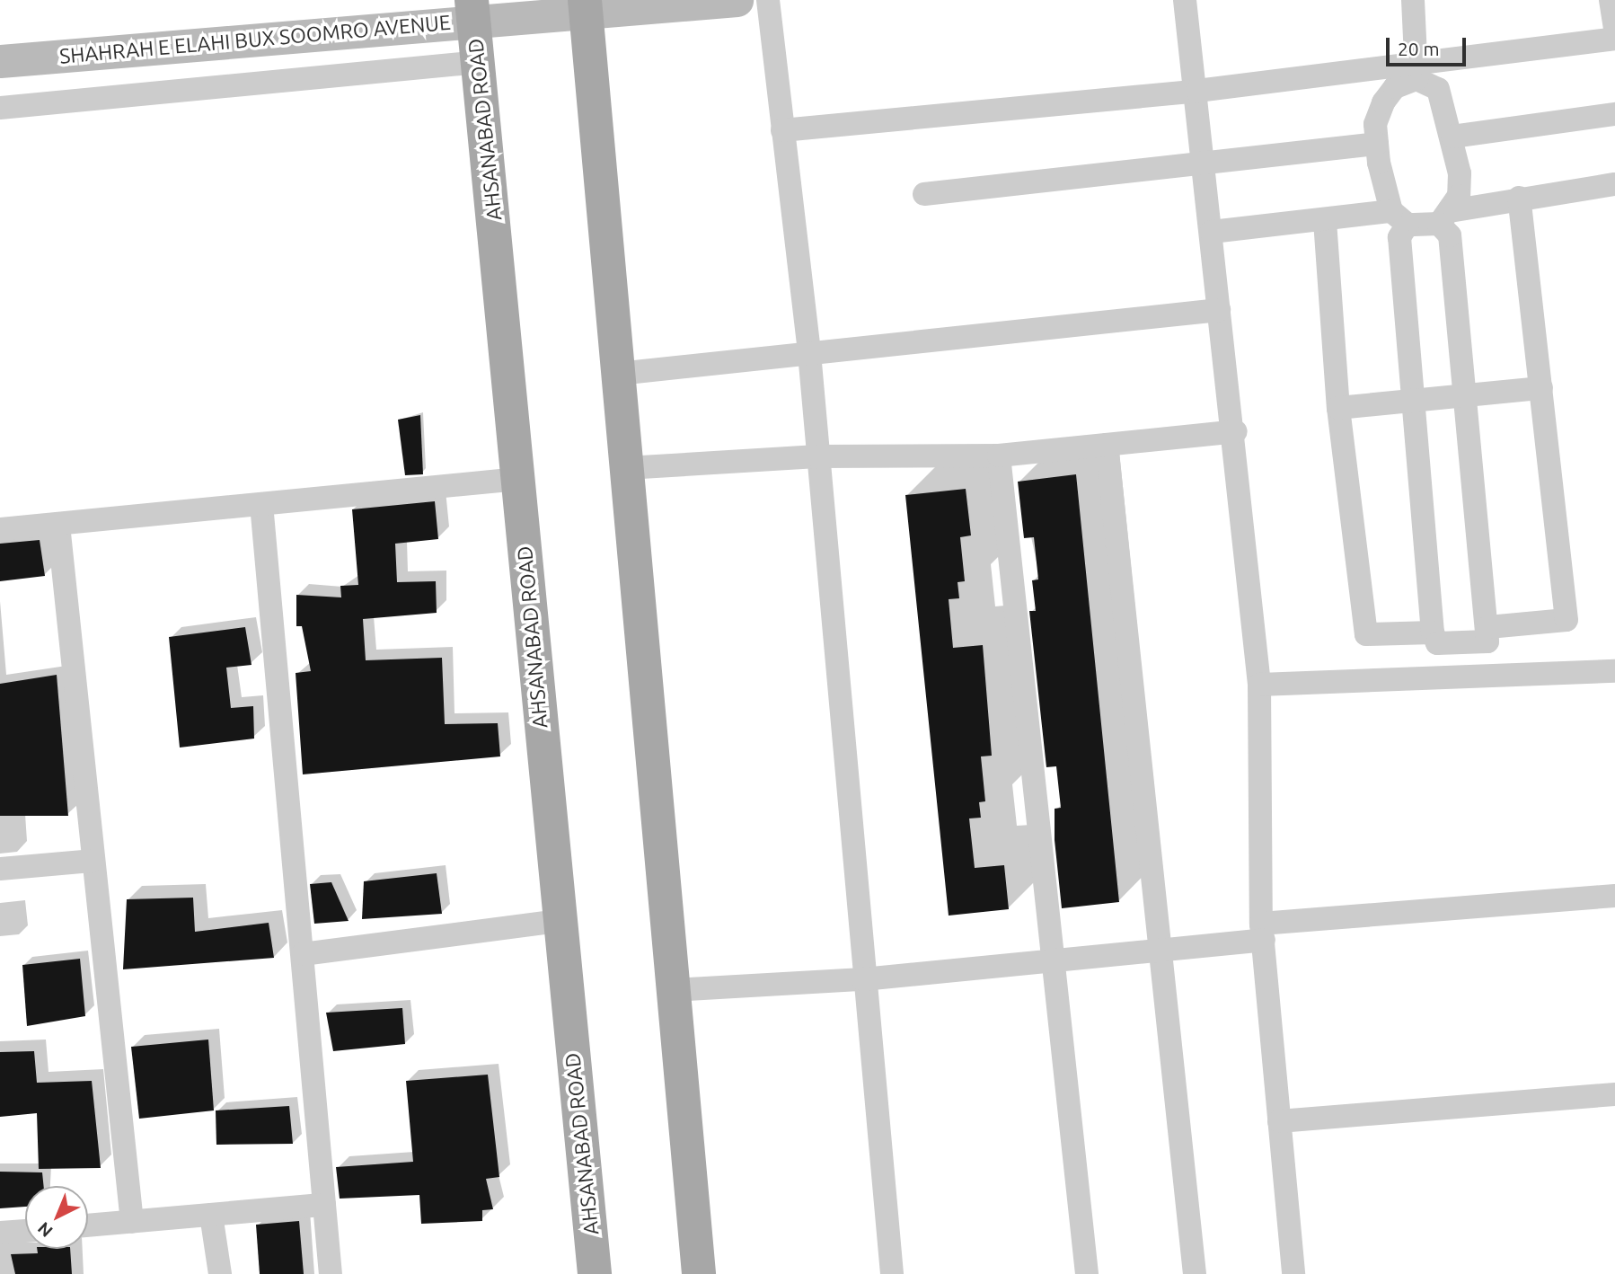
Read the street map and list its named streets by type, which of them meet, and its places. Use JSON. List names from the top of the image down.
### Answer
{
  "streets": {
    "main road": ["SHAHRAH E ELAHI BUX SOOMRO AVENUE", "AHSANABAD ROAD"]
  },
  "crossings": [
    ["SHAHRAH E ELAHI BUX SOOMRO AVENUE", "AHSANABAD ROAD"]
  ],
  "scale_bar": "20 m",
  "north": "bottom left"
}
